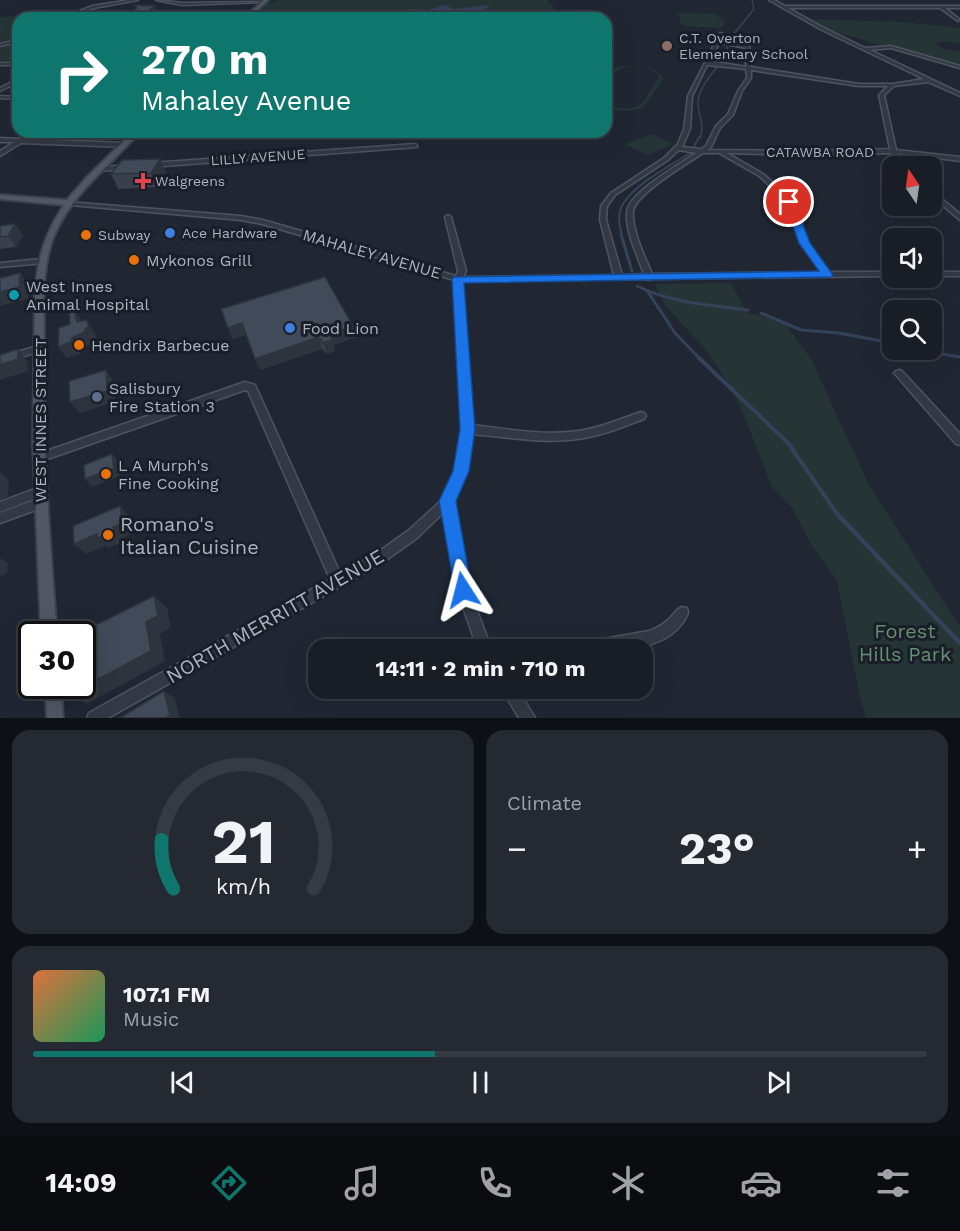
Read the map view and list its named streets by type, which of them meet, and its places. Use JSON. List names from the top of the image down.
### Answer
{
  "streets": {
    "main road": ["WEST INNES STREET"],
    "street": [
      "CATAWBA ROAD",
      "LILLY AVENUE",
      "MAHALEY AVENUE",
      "NORTH MERRITT AVENUE"
    ]
  },
  "crossings": [
    ["MAHALEY AVENUE", "WEST INNES STREET"]
  ],
  "parks": ["Forest Hills Park"],
  "places": {
    "other": [
      "C.T. Overton Elementary School",
      "Ace Hardware",
      "Subway",
      "Mykonos Grill",
      "West Innes Animal Hospital",
      "Food Lion",
      "Hendrix Barbecue",
      "Salisbury Fire Station 3",
      "L A Murph's Fine Cooking",
      "Romano's Italian Cuisine"
    ],
    "health": ["Walgreens"]
  },
  "north": "top",
  "page": {
    "turn": ["270 m", "Mahaley Avenue"],
    "limit": "30",
    "trip": "14:11 · 2 min · 710 m",
    "tile": "Climate",
    "heat": ["−", "23°", "+"],
    "song": ["107.1 FM", "Music"],
    "tabs": "14:09",
    "gauge": ["21", "km/h"]
  }
}
